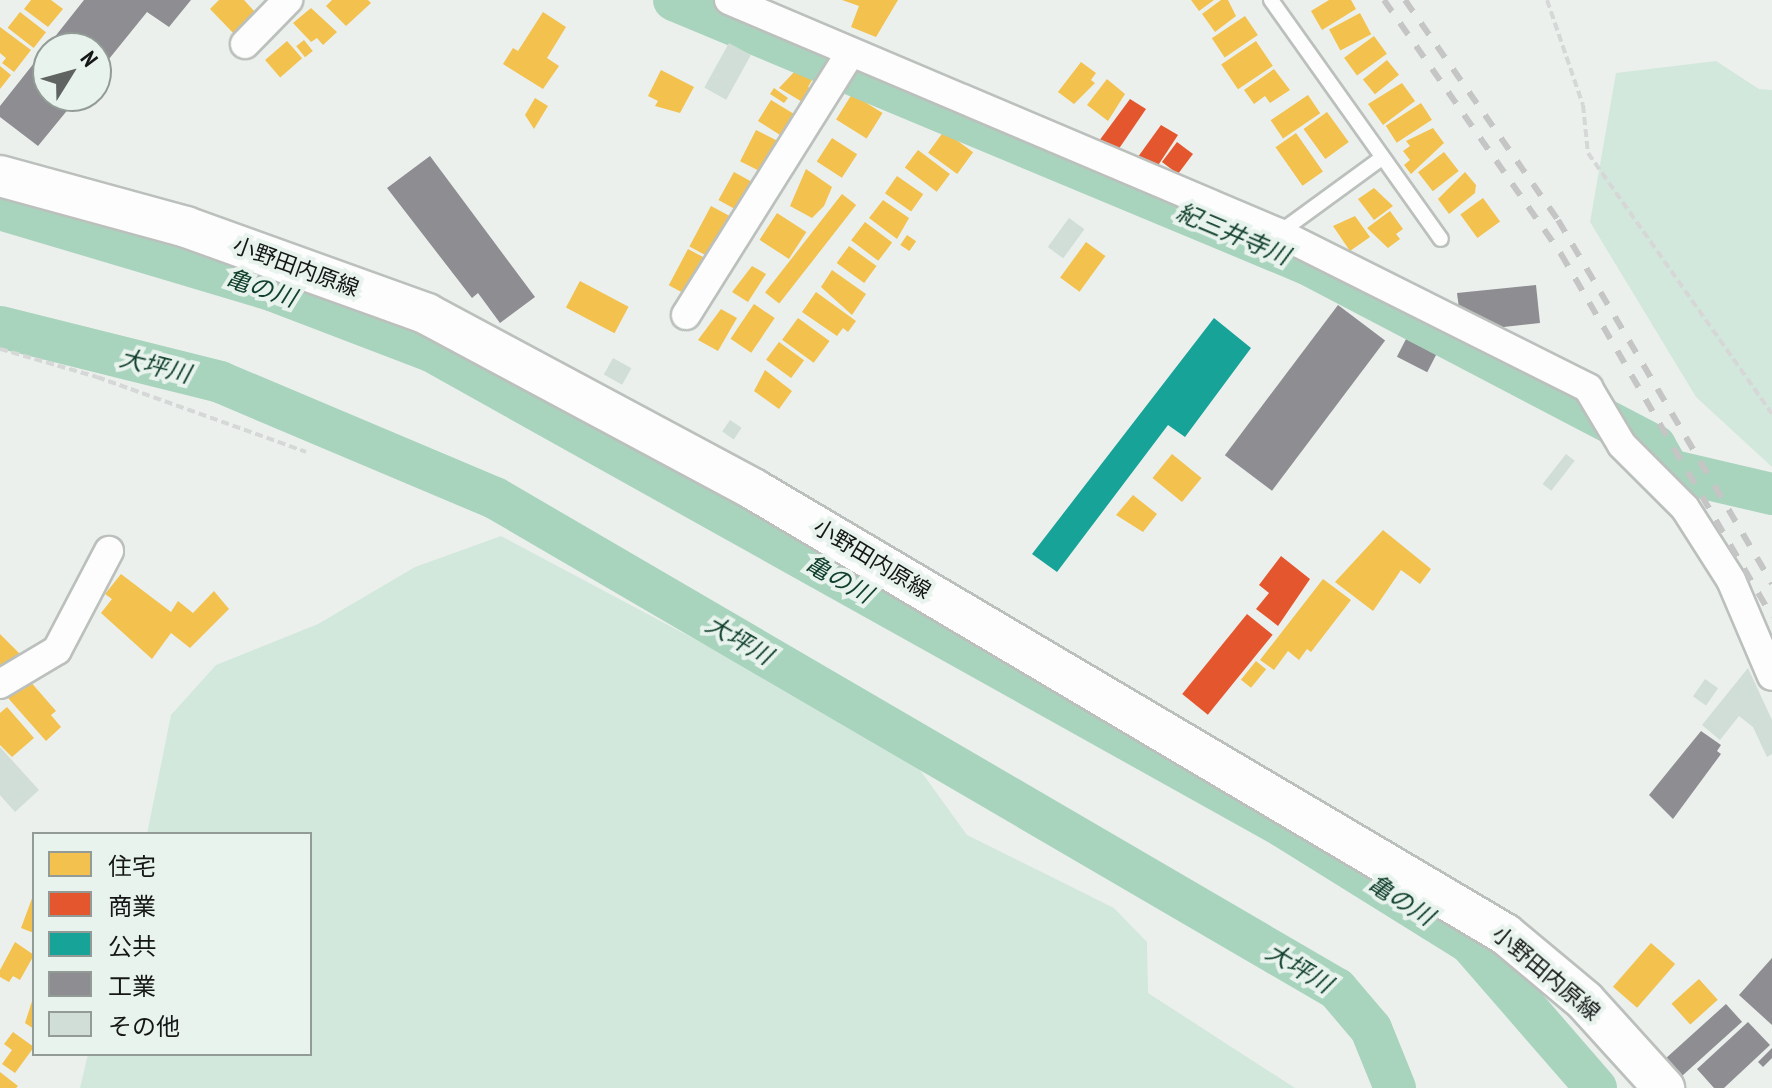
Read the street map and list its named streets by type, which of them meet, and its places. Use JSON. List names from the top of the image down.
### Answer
{
  "streets": {
    "main road": ["小野田内原線"]
  },
  "water": ["紀三井寺川", "亀の川", "大坪川"],
  "legend": [
    "住宅",
    "商業",
    "公共",
    "工業",
    "その他"
  ],
  "north": "top right"
}
